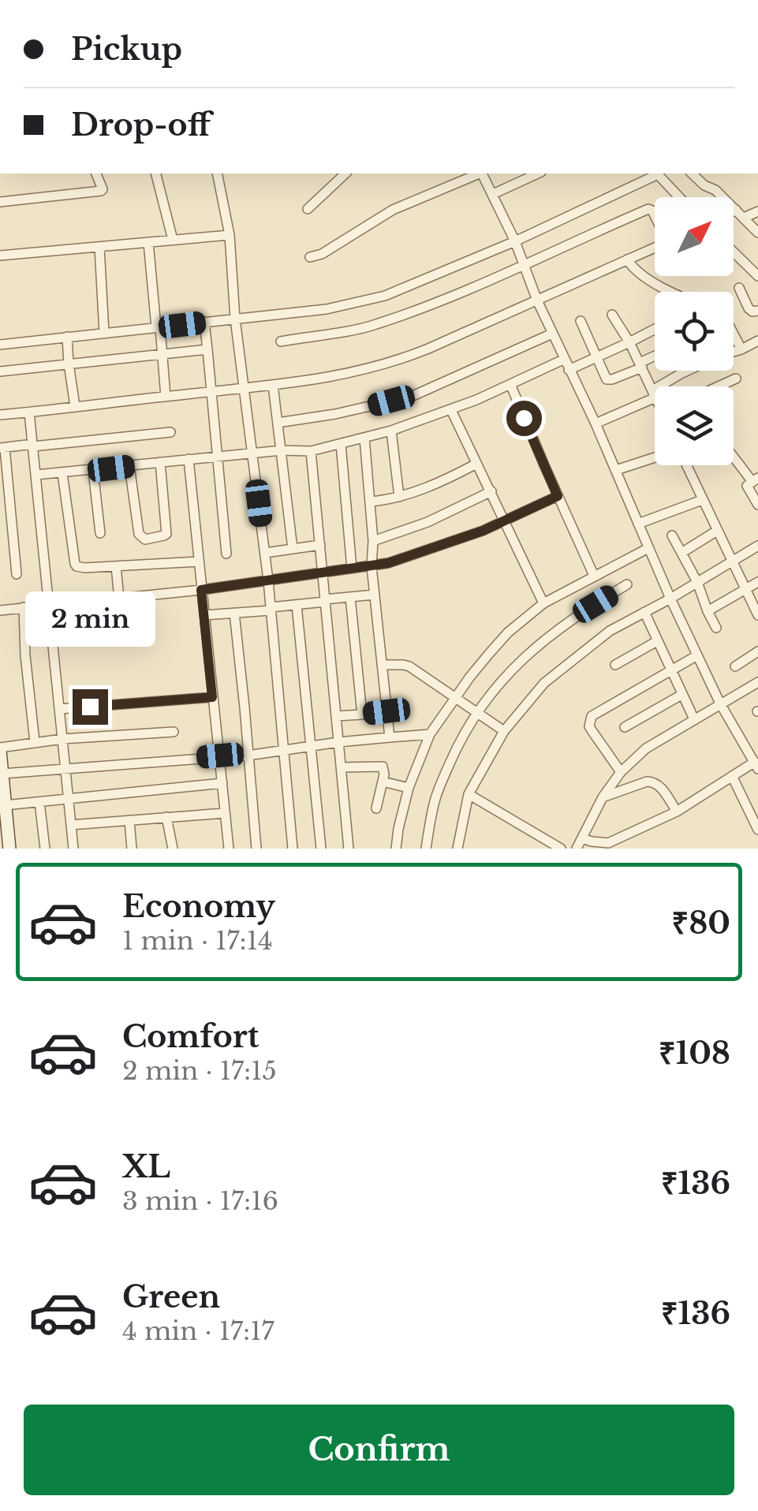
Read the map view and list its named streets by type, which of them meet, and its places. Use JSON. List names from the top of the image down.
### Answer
{
  "north": "top right",
  "page": {
    "banner": ["Pickup", "Drop-off"],
    "bubble": "2 min",
    "list": [
      {
        "name": "Economy",
        "note": "1 min · 17:14",
        "value": "₹80"
      },
      {
        "name": "Comfort",
        "note": "2 min · 17:15",
        "value": "₹108"
      },
      {
        "name": "XL",
        "note": "3 min · 17:16",
        "value": "₹136"
      },
      {
        "name": "Green",
        "note": "4 min · 17:17",
        "value": "₹136"
      }
    ],
    "buttons": "Confirm"
  }
}
